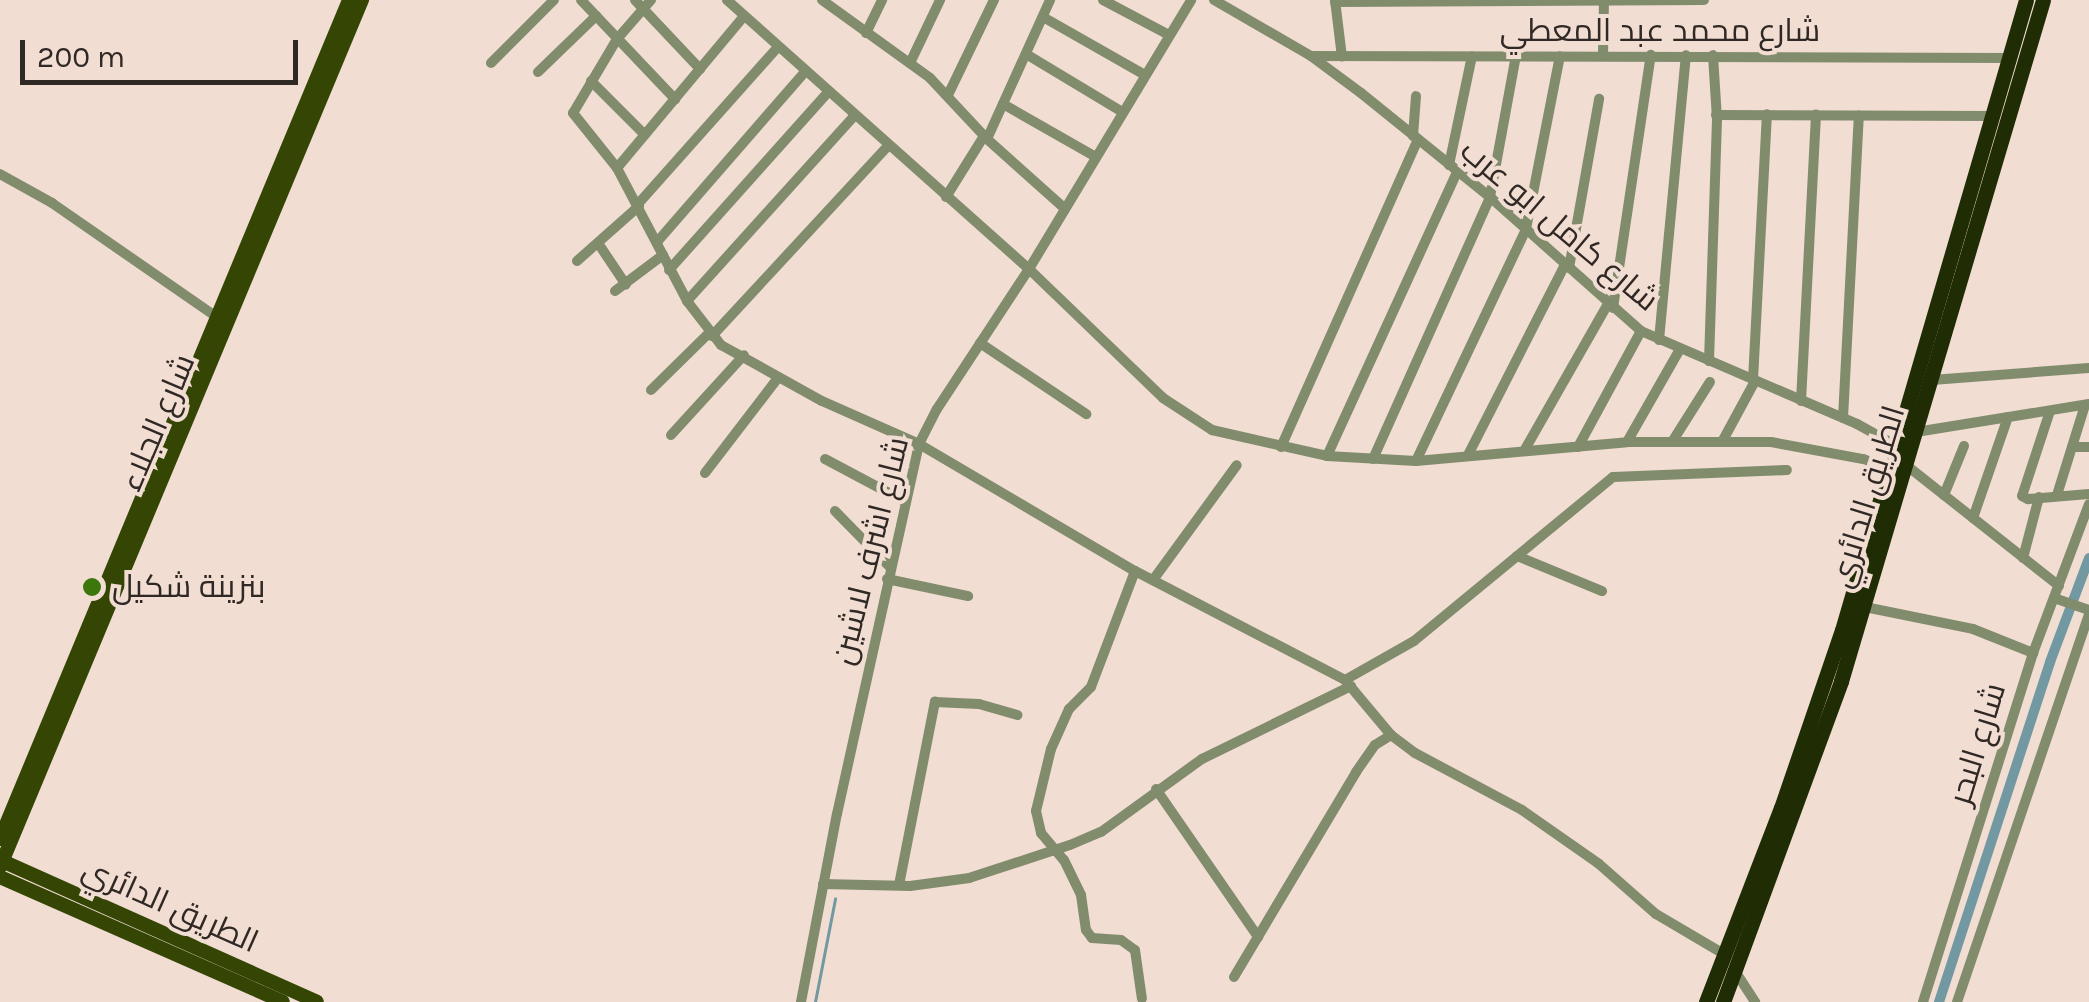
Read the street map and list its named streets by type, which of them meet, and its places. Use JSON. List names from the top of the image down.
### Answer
{
  "streets": {
    "highway": ["الطريق الدائري"],
    "main road": ["شارع الجلاء"],
    "street": [
      "شارع محمد عبد المعطي",
      "شارع كامل ابو عرب",
      "شارع اشرف لاشين",
      "شارع البحر"
    ]
  },
  "crossings": [
    ["شارع محمد عبد المعطي", "شارع كامل ابو عرب"],
    ["شارع محمد عبد المعطي", "الطريق الدائري"],
    ["شارع كامل ابو عرب", "الطريق الدائري"],
    ["شارع الجلاء", "الطريق الدائري"]
  ],
  "places": ["بنزينة شكيل"],
  "scale_bar": "200 m"
}
